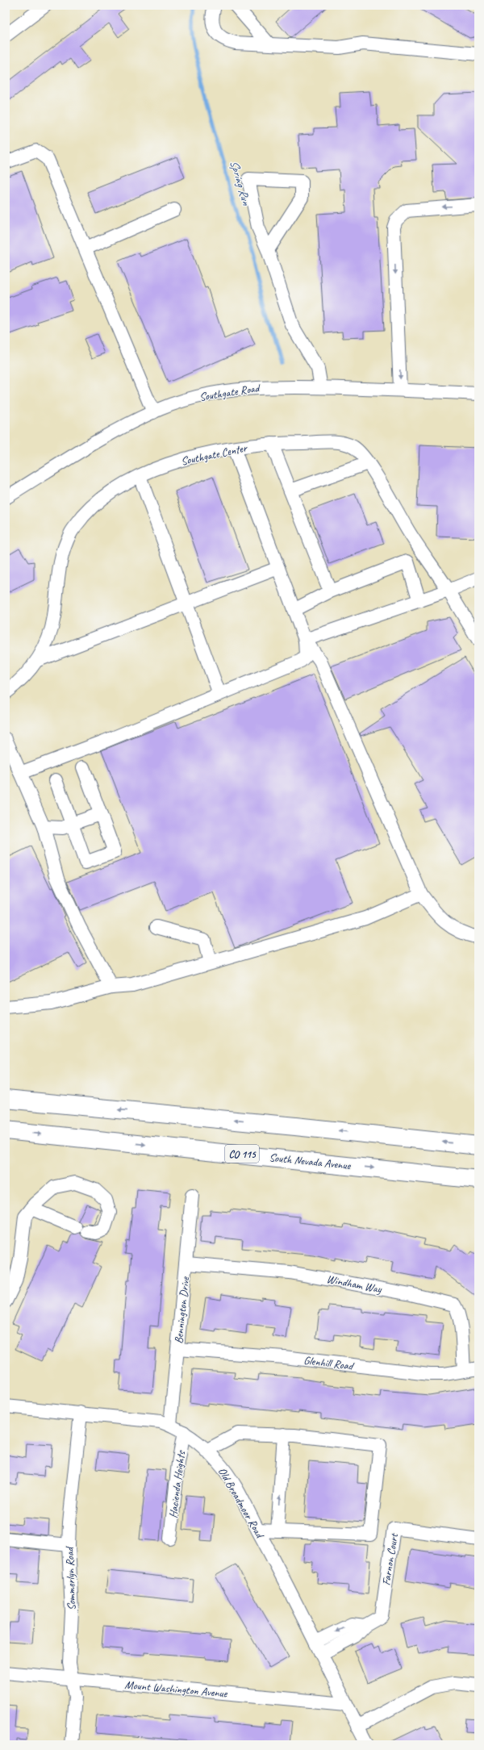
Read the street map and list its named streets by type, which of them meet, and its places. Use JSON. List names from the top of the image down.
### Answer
{
  "streets": {
    "highway": ["CO 115", "South Nevada Avenue"],
    "street": [
      "Southgate Road",
      "Southgate Center",
      "Windham Way",
      "Bennington Drive",
      "Glenhill Road",
      "Hacienda Heights",
      "Old Broadmoor Road",
      "Farnon Court",
      "Sommerlyn Road",
      "Mount Washington Avenue"
    ]
  },
  "crossings": [
    ["Windham Way", "Bennington Drive"],
    ["Windham Way", "Glenhill Road"],
    ["Bennington Drive", "Glenhill Road"],
    ["Bennington Drive", "Old Broadmoor Road"],
    ["Hacienda Heights", "Old Broadmoor Road"],
    ["Old Broadmoor Road", "Farnon Court"],
    ["Old Broadmoor Road", "Sommerlyn Road"],
    ["Old Broadmoor Road", "Mount Washington Avenue"],
    ["Sommerlyn Road", "Mount Washington Avenue"]
  ],
  "water": ["Spring Run"]
}
